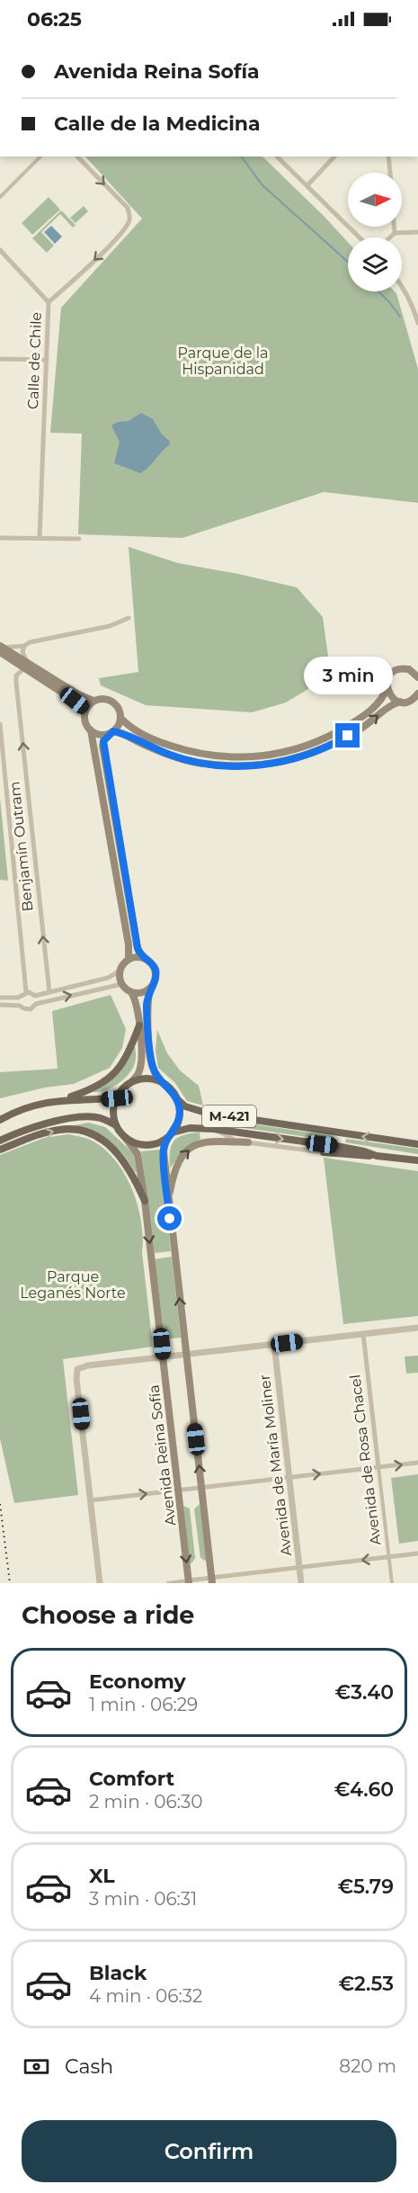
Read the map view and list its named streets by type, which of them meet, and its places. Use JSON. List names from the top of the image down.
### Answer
{
  "streets": {
    "main road": ["M-421", "Avenida Reina Sofía"],
    "street": [
      "Calle de Chile",
      "Benjamín Outram",
      "Avenida de Rosa Chacel",
      "Avenida de María Moliner"
    ]
  },
  "crossings": [
    ["M-421", "Avenida Reina Sofía"]
  ],
  "parks": ["Parque de la Hispanidad", "Parque Leganés Norte"],
  "north": "right",
  "page": {
    "status": "06:25",
    "banner": ["Avenida Reina Sofía", "Calle de la Medicina"],
    "bubble": "3 min",
    "heading": "Choose a ride",
    "list": [
      {
        "name": "Economy",
        "note": "1 min · 06:29",
        "value": "€3.40"
      },
      {
        "name": "Comfort",
        "note": "2 min · 06:30",
        "value": "€4.60"
      },
      {
        "name": "XL",
        "note": "3 min · 06:31",
        "value": "€5.79"
      },
      {
        "name": "Black",
        "note": "4 min · 06:32",
        "value": "€2.53"
      }
    ],
    "pay": ["Cash", "820 m"],
    "buttons": "Confirm"
  }
}
